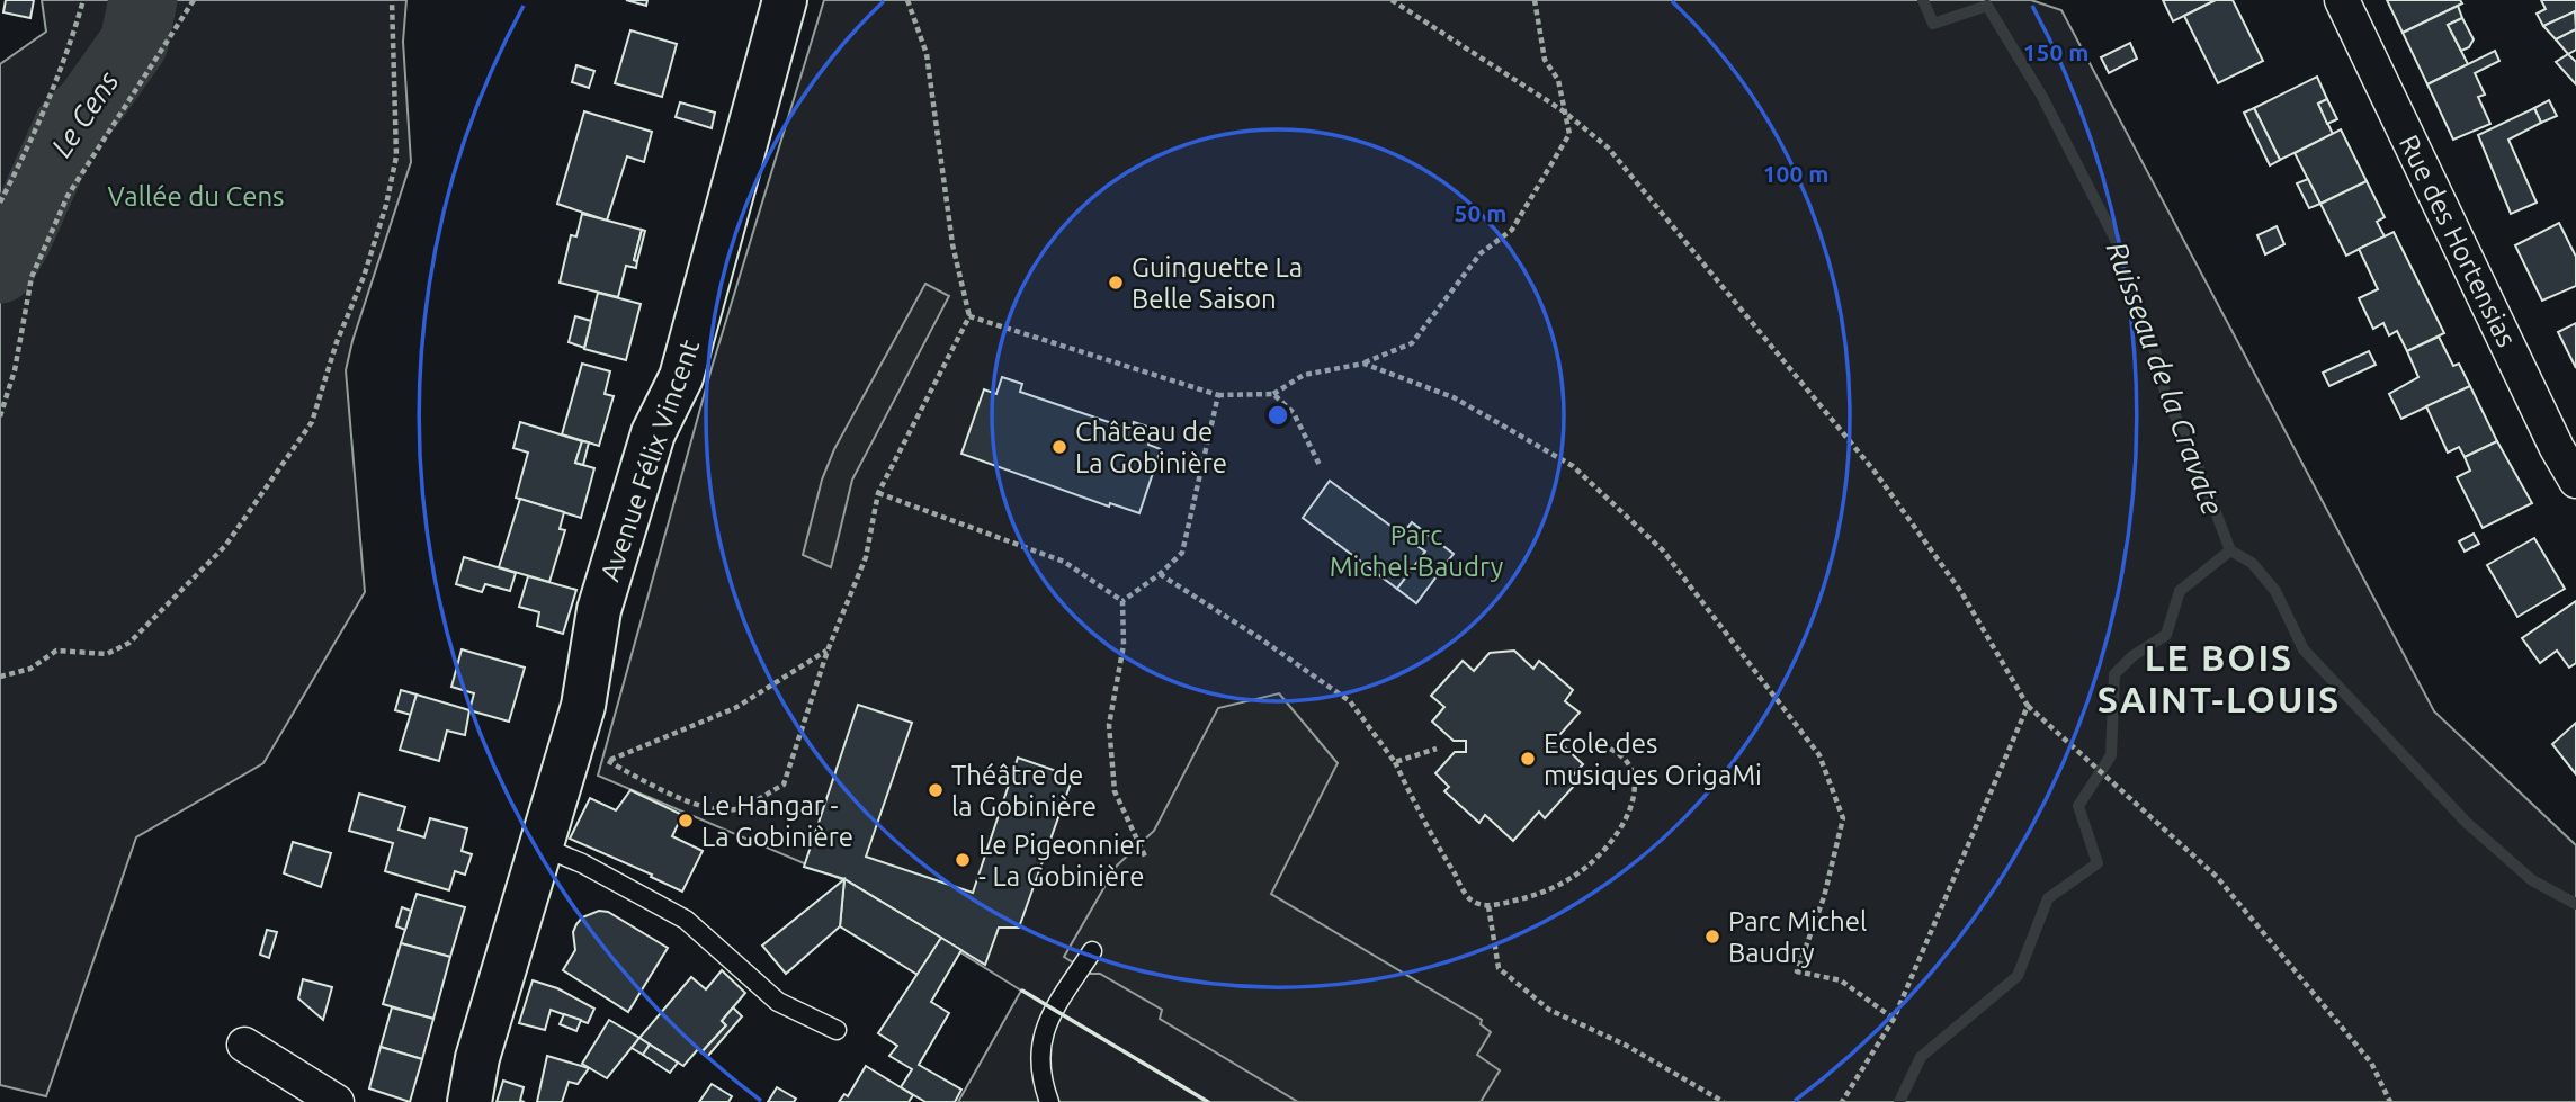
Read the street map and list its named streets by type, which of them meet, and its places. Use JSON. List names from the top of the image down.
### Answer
{
  "streets": {
    "street": ["Rue des Hortensias", "Avenue Félix Vincent"]
  },
  "districts": ["LE BOIS SAINT-LOUIS"],
  "water": ["Le Cens", "Ruisseau de la Cravate"],
  "parks": ["Vallée du Cens", "Parc Michel-Baudry"],
  "places": [
    "Guinguette La Belle Saison",
    "Château de La Gobinière",
    "Ecole des musiques OrigaMi",
    "Théâtre de la Gobinière",
    "Le Hangar - La Gobinière",
    "Le Pigeonnier - La Gobinière",
    "Parc Michel Baudry"
  ],
  "rings": ["150 m", "100 m", "50 m"]
}
